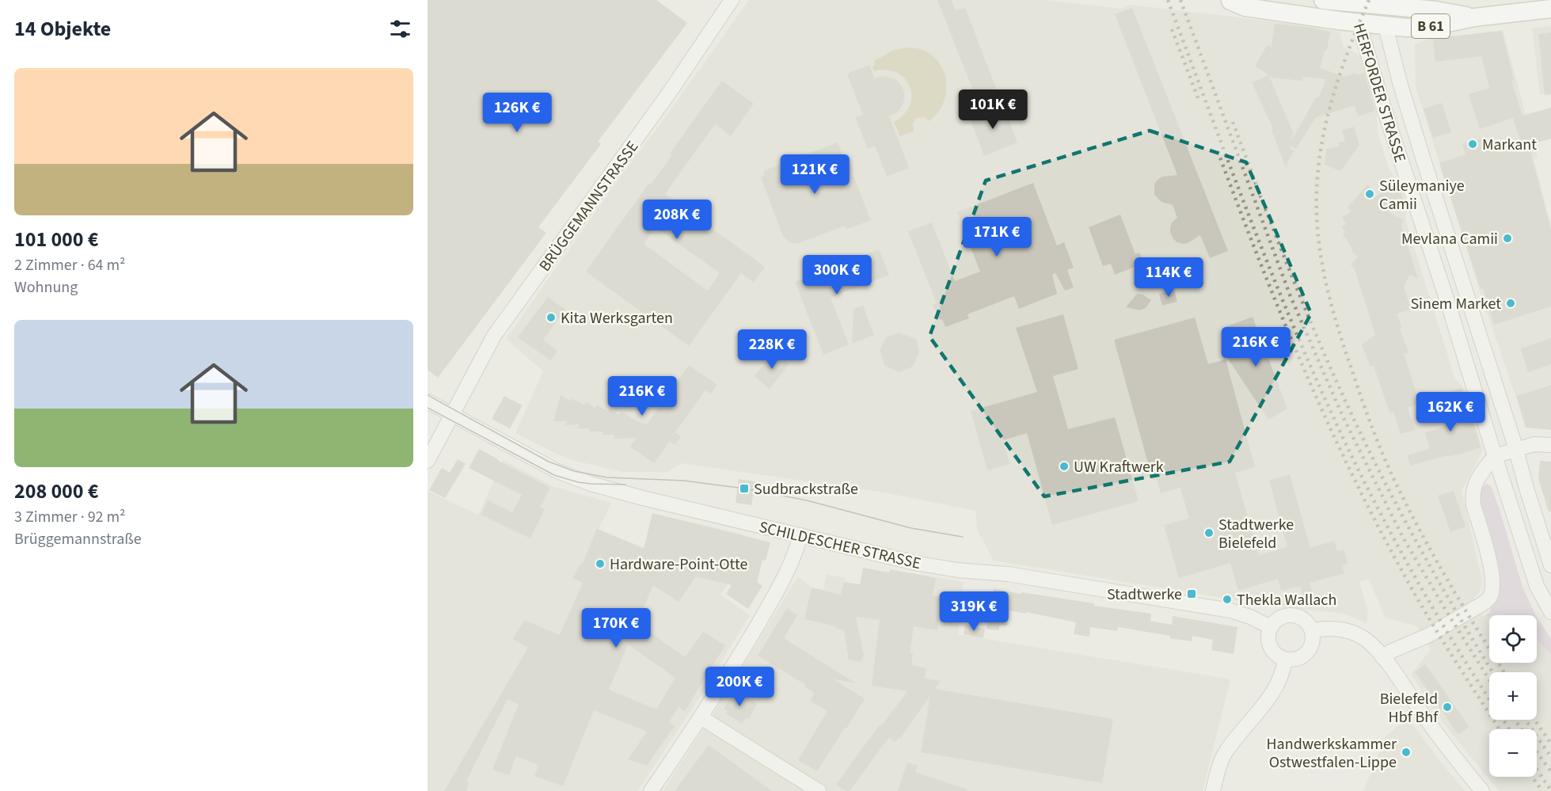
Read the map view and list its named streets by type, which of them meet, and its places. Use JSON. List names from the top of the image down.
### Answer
{
  "streets": {
    "main road": ["B 61", "HERFORDER STRASSE"],
    "street": ["BRÜGGEMANNSTRASSE", "SCHILDESCHER STRASSE"]
  },
  "crossings": [
    ["B 61", "HERFORDER STRASSE"],
    ["BRÜGGEMANNSTRASSE", "SCHILDESCHER STRASSE"]
  ],
  "places": {
    "other": [
      "Markant",
      "Süleymaniye Camii",
      "Mevlana Camii",
      "Sinem Market",
      "Kita Werksgarten",
      "UW Kraftwerk",
      "Stadtwerke Bielefeld",
      "Hardware-Point-Otte",
      "Thekla Wallach",
      "Bielefeld Hbf Bhf",
      "Handwerkskammer Ostwestfalen-Lippe"
    ],
    "transit": ["Sudbrackstraße", "Stadtwerke"]
  },
  "page": {
    "heading": "14 Objekte",
    "list": [
      {
        "name": "101 000 €",
        "note": "2 Zimmer · 64 m² · Wohnung"
      },
      {
        "name": "208 000 €",
        "note": "3 Zimmer · 92 m² · Brüggemannstraße"
      }
    ],
    "price": [
      "101K €",
      "126K €",
      "121K €",
      "208K €",
      "171K €",
      "300K €",
      "114K €",
      "216K €",
      "228K €",
      "216K €",
      "162K €",
      "319K €",
      "170K €",
      "200K €"
    ],
    "map_buttons": ["+", "−"]
  }
}
